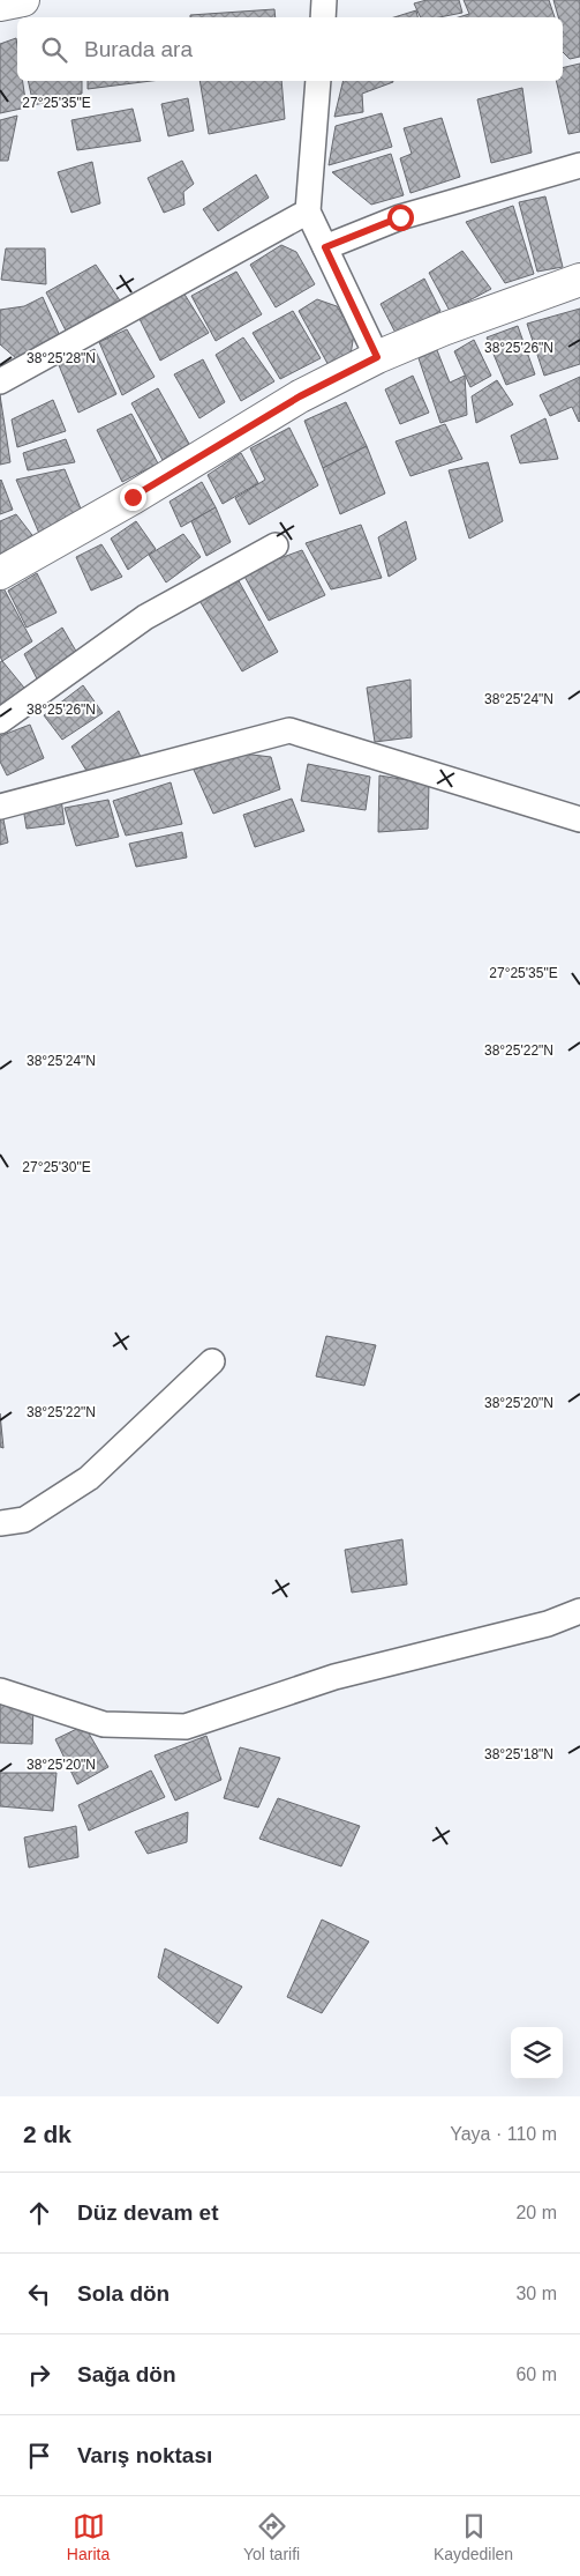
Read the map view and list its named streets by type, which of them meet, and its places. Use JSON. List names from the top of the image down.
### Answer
{
  "page": {
    "search": "Burada ara",
    "heading": ["2 dk", "Yaya · 110 m"],
    "list": [
      ["Düz devam et", "20 m"],
      ["Sola dön", "30 m"],
      ["Sağa dön", "60 m"],
      "Varış noktası"
    ],
    "nav": ["Harita", "Yol tarifi", "Kaydedilen"]
  },
  "coordinates": [
    "27°25'35\"E",
    "38°25'26\"N",
    "38°25'28\"N",
    "38°25'24\"N",
    "38°25'22\"N",
    "27°25'30\"E",
    "38°25'20\"N",
    "38°25'18\"N"
  ]
}
